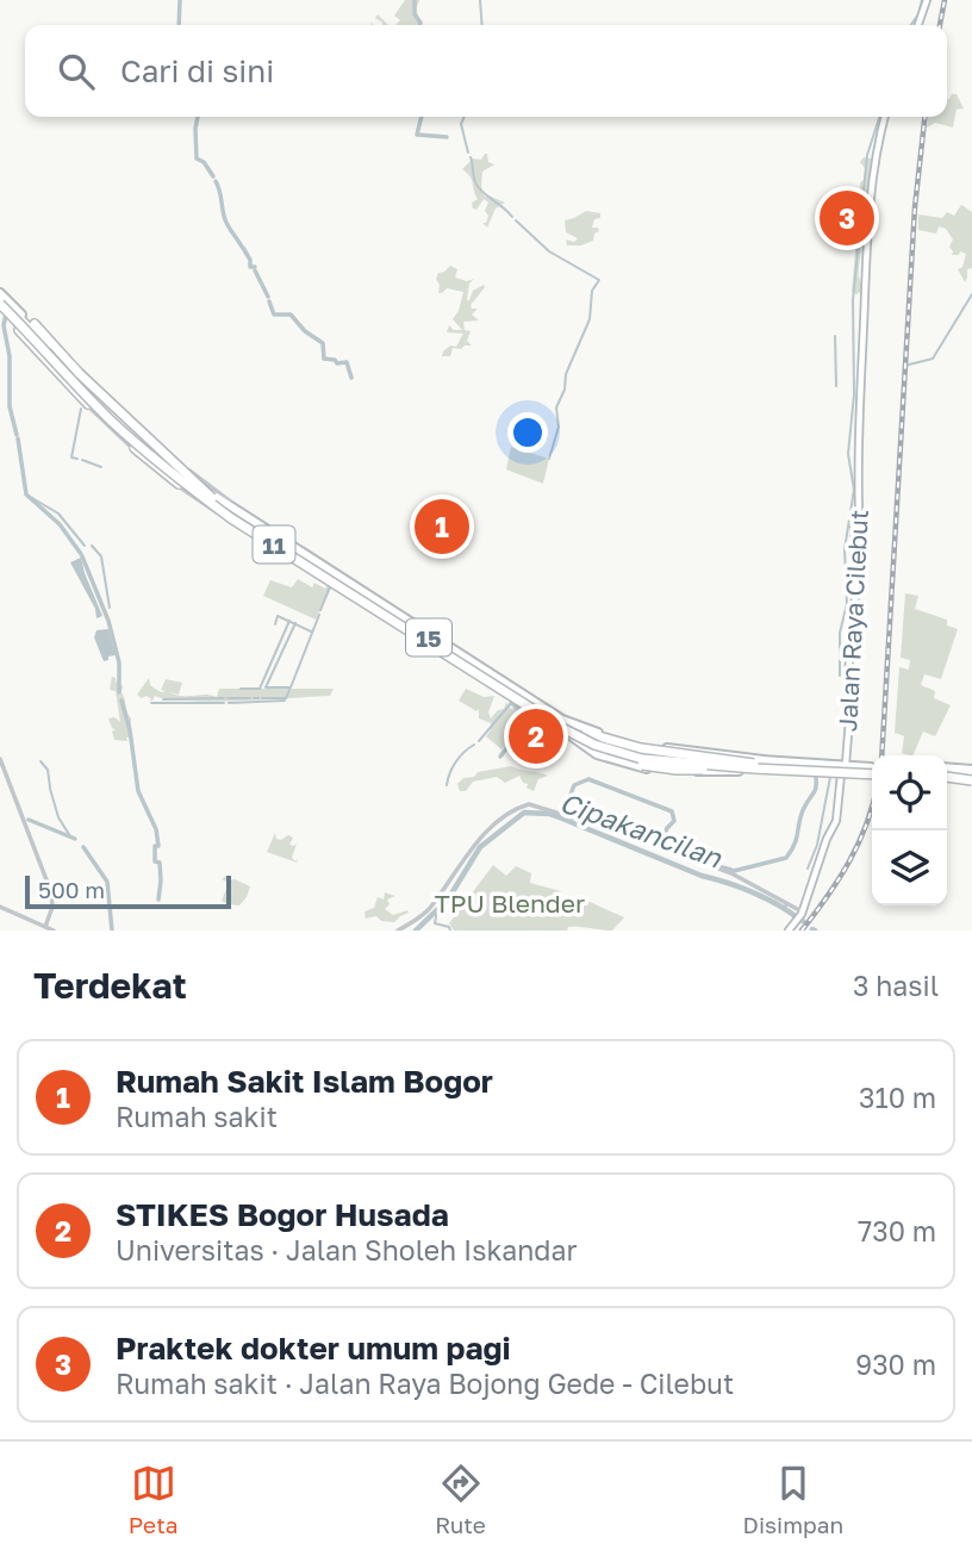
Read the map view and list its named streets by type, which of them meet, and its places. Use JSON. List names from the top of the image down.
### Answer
{
  "streets": {
    "highway": ["11", "15"],
    "main road": ["Jalan Raya Cilebut"]
  },
  "crossings": [
    ["11", "15"]
  ],
  "water": ["Cipakancilan"],
  "parks": ["TPU Blender"],
  "scale_bar": "500 m",
  "page": {
    "search": "Cari di sini",
    "pins": ["3", "1", "2"],
    "scale": "500 m",
    "heading": ["Terdekat", "3 hasil"],
    "list": [
      {
        "mark": "1",
        "name": "Rumah Sakit Islam Bogor",
        "note": "Rumah sakit",
        "value": "310 m"
      },
      {
        "mark": "2",
        "name": "STIKES Bogor Husada",
        "note": "Universitas · Jalan Sholeh Iskandar",
        "value": "730 m"
      },
      {
        "mark": "3",
        "name": "Praktek dokter umum pagi",
        "note": "Rumah sakit · Jalan Raya Bojong Gede - Cilebut",
        "value": "930 m"
      }
    ],
    "nav": ["Peta", "Rute", "Disimpan"]
  }
}
